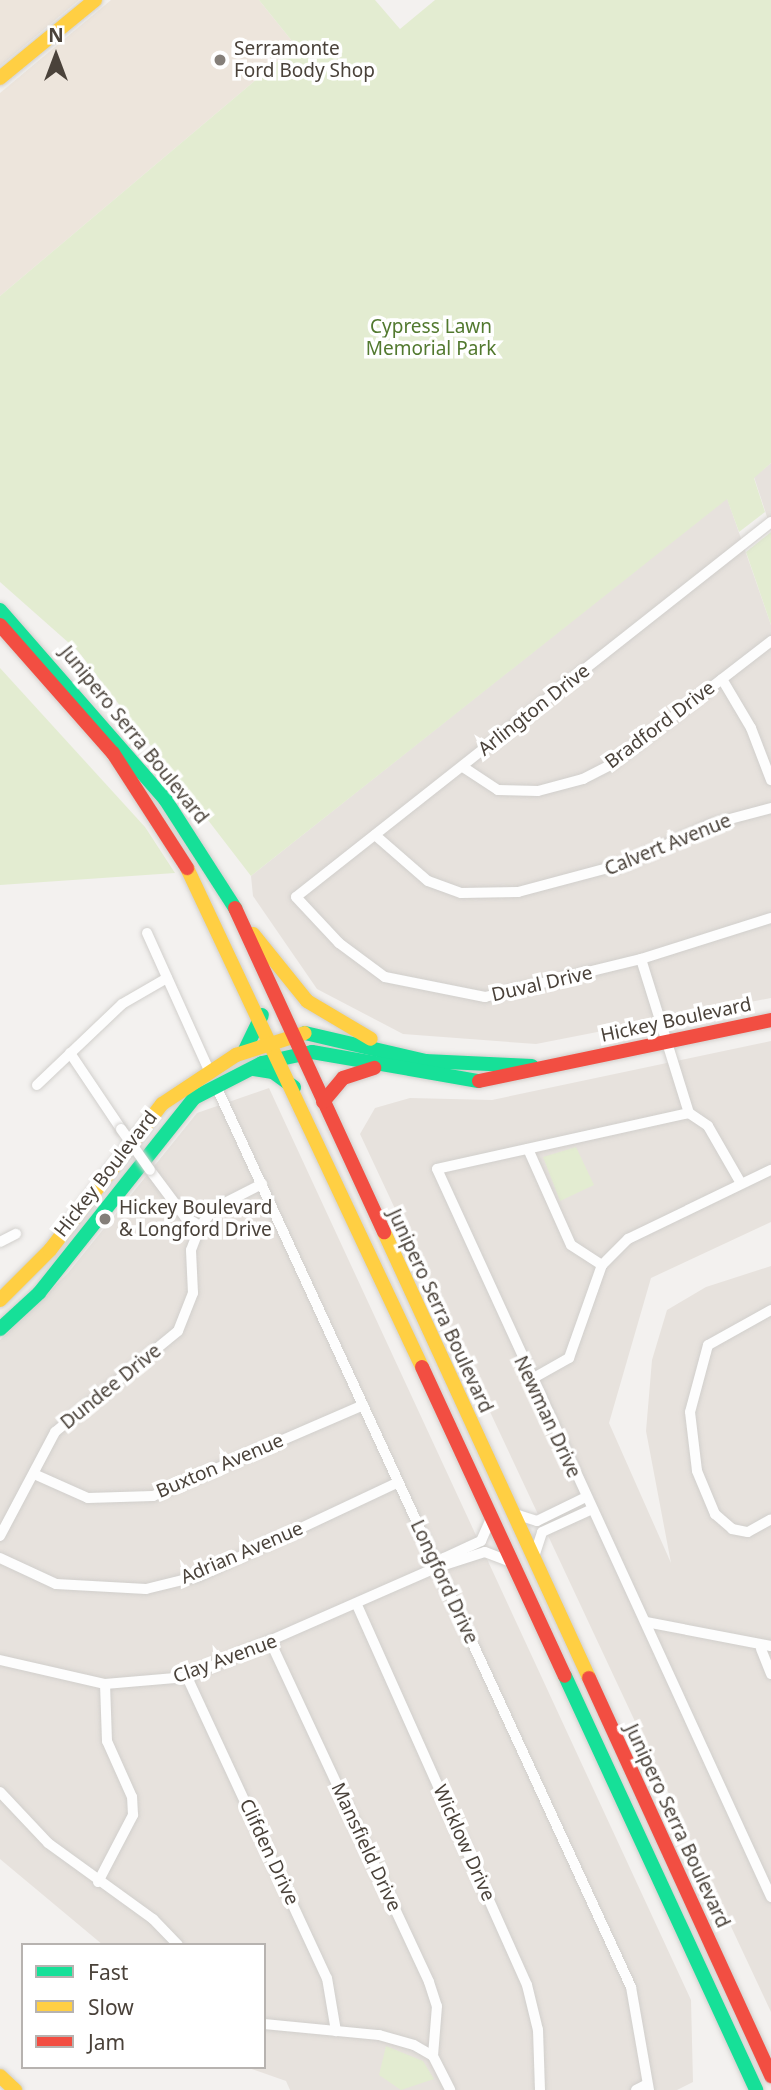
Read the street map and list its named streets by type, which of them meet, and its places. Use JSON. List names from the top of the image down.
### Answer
{
  "streets": {
    "main road": ["Junipero Serra Boulevard", "Hickey Boulevard"],
    "street": [
      "Arlington Drive",
      "Bradford Drive",
      "Calvert Avenue",
      "Duval Drive",
      "Dundee Drive",
      "Newman Drive",
      "Buxton Avenue",
      "Adrian Avenue",
      "Longford Drive",
      "Clay Avenue",
      "Wicklow Drive",
      "Mansfield Drive",
      "Clifden Drive"
    ]
  },
  "crossings": [
    ["Arlington Drive", "Bradford Drive"],
    ["Arlington Drive", "Calvert Avenue"],
    ["Arlington Drive", "Duval Drive"],
    ["Junipero Serra Boulevard", "Hickey Boulevard"],
    ["Junipero Serra Boulevard", "Clay Avenue"],
    ["Hickey Boulevard", "Longford Drive"],
    ["Dundee Drive", "Buxton Avenue"],
    ["Buxton Avenue", "Longford Drive"],
    ["Adrian Avenue", "Longford Drive"],
    ["Longford Drive", "Clay Avenue"],
    ["Clay Avenue", "Wicklow Drive"],
    ["Clay Avenue", "Mansfield Drive"],
    ["Clay Avenue", "Clifden Drive"]
  ],
  "parks": ["Cypress Lawn Memorial Park"],
  "places": ["Serramonte Ford Body Shop", "Hickey Boulevard & Longford Drive"],
  "legend": ["Fast", "Slow", "Jam"],
  "north": "top"
}
